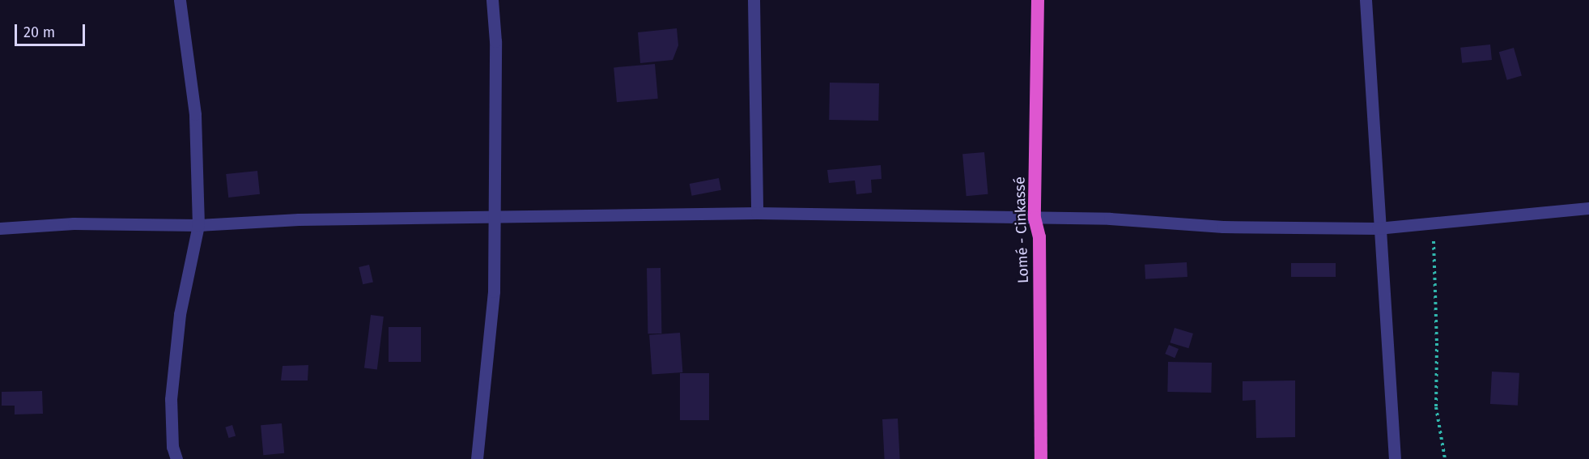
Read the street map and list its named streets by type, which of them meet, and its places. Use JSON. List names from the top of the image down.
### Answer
{
  "streets": {
    "highway": ["Lomé - Cinkassé"]
  },
  "scale_bar": "20 m"
}
